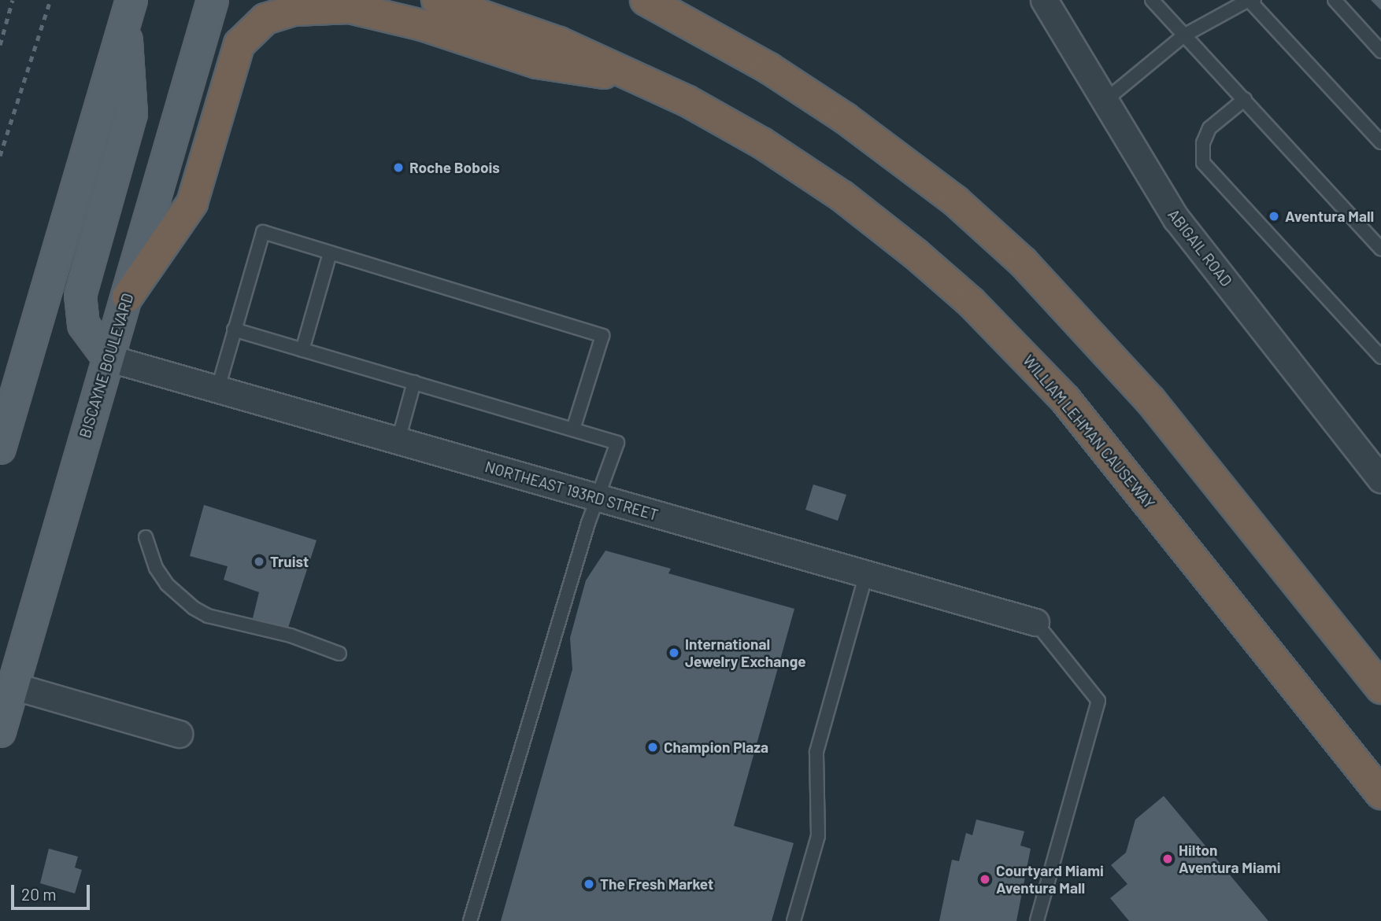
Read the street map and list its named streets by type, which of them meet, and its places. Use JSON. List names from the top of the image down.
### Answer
{
  "streets": {
    "highway": ["WILLIAM LEHMAN CAUSEWAY"],
    "main road": ["BISCAYNE BOULEVARD"],
    "street": ["ABIGAIL ROAD", "NORTHEAST 193RD STREET"]
  },
  "crossings": [
    ["BISCAYNE BOULEVARD", "NORTHEAST 193RD STREET"]
  ],
  "places": [
    "Roche Bobois",
    "Aventura Mall",
    "Truist",
    "International Jewelry Exchange",
    "Champion Plaza",
    "Hilton Aventura Miami",
    "Courtyard Miami Aventura Mall",
    "The Fresh Market"
  ],
  "scale_bar": "20 m"
}
